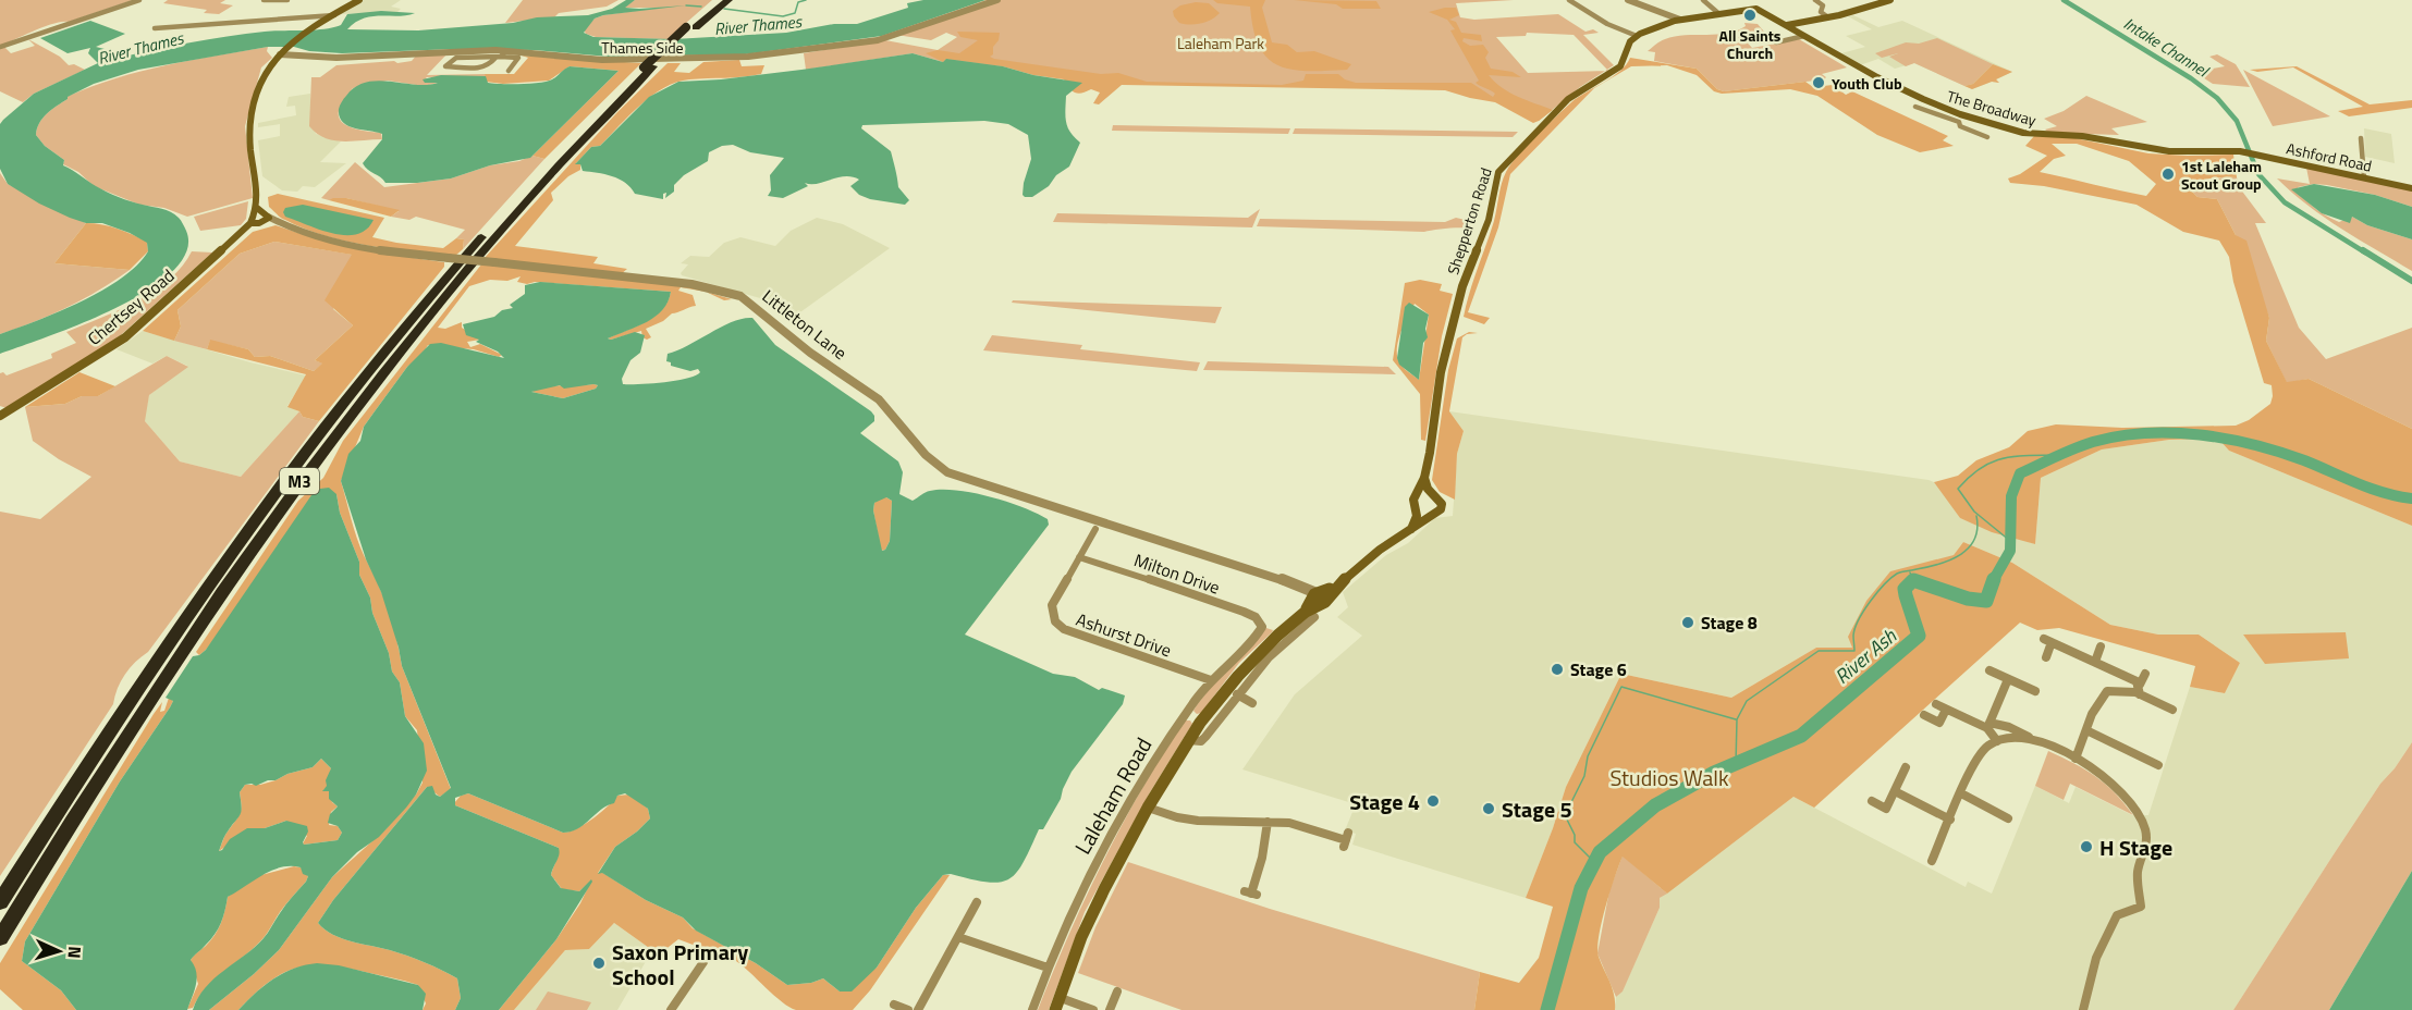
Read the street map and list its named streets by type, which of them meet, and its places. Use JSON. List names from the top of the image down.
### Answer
{
  "streets": {
    "highway": ["M3"],
    "main road": [
      "The Broadway",
      "Ashford Road",
      "Shepperton Road",
      "Chertsey Road",
      "Laleham Road"
    ],
    "street": [
      "Thames Side",
      "Littleton Lane",
      "Milton Drive",
      "Ashurst Drive"
    ]
  },
  "crossings": [
    ["The Broadway", "Ashford Road"],
    ["Chertsey Road", "Littleton Lane"],
    ["Littleton Lane", "Laleham Road"],
    ["Milton Drive", "Ashurst Drive"],
    ["Milton Drive", "Laleham Road"],
    ["Ashurst Drive", "Laleham Road"]
  ],
  "water": ["River Thames", "Intake Channel", "River Ash"],
  "parks": ["Laleham Park", "Studios Walk"],
  "places": [
    "All Saints Church",
    "Youth Club",
    "1st Laleham Scout Group",
    "Stage 8",
    "Stage 6",
    "Stage 4",
    "Stage 5",
    "H Stage",
    "Saxon Primary School"
  ],
  "north": "right"
}
